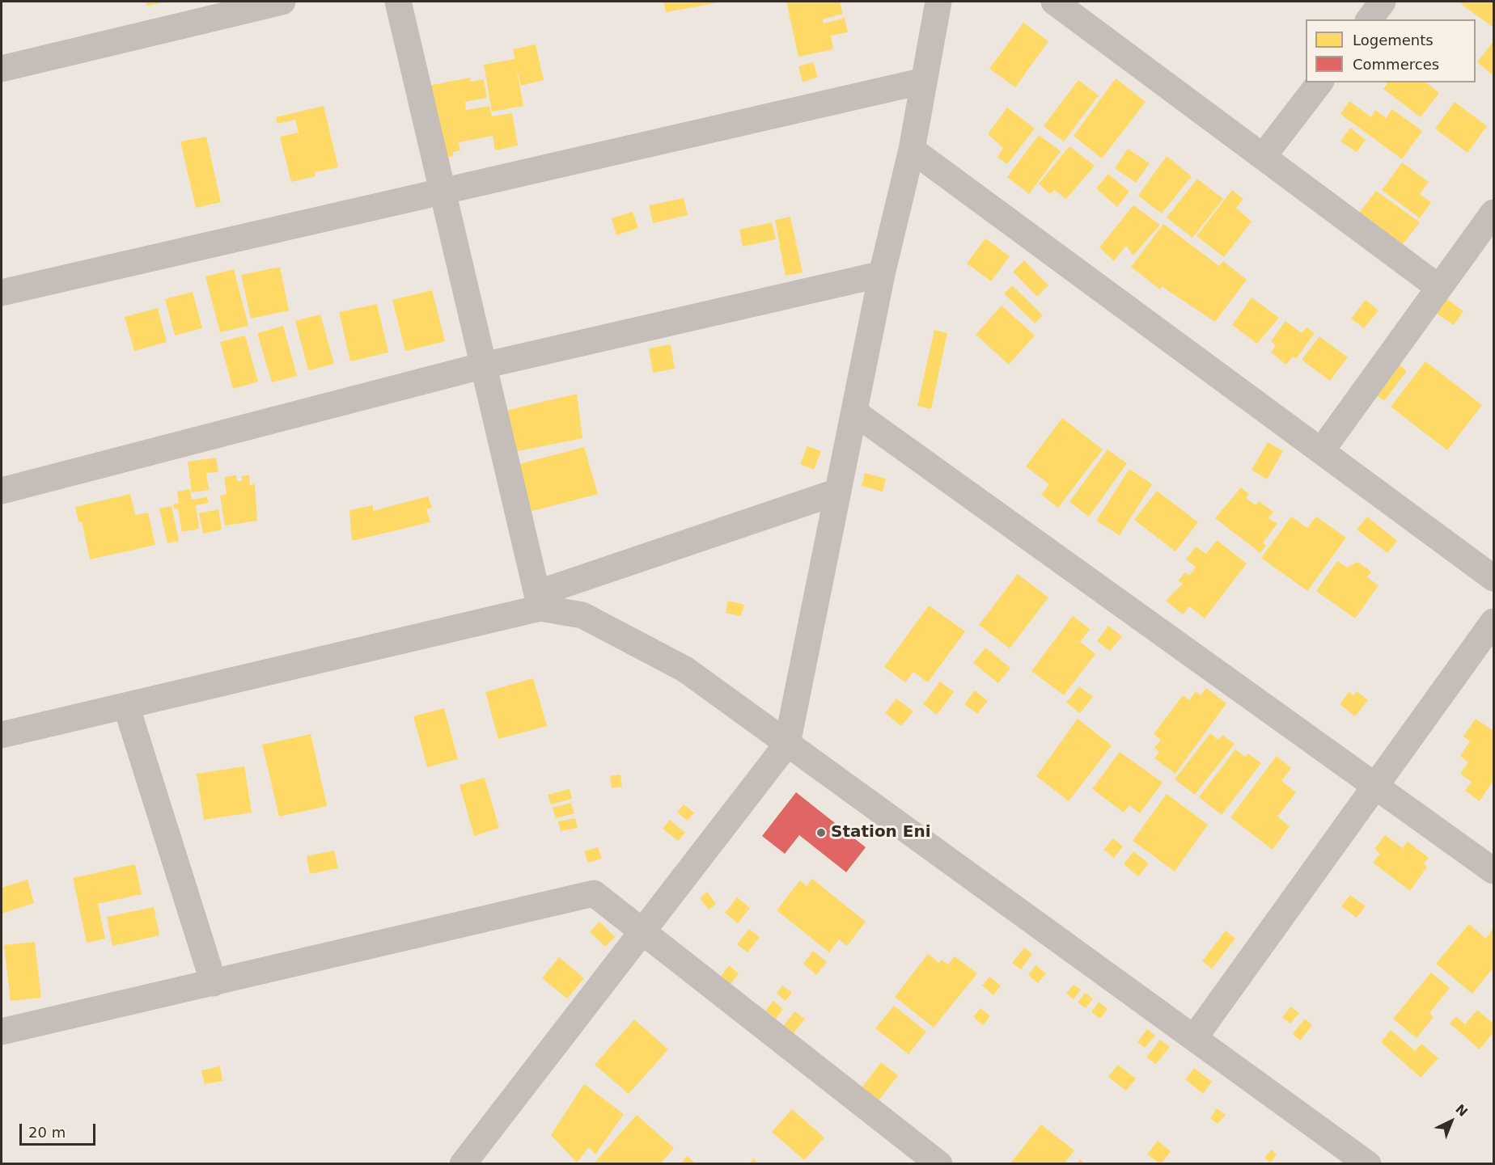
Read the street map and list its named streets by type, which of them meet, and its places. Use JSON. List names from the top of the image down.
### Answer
{
  "places": ["Station Eni"],
  "legend": ["Logements", "Commerces"],
  "scale_bar": "20 m",
  "north": "top right"
}
